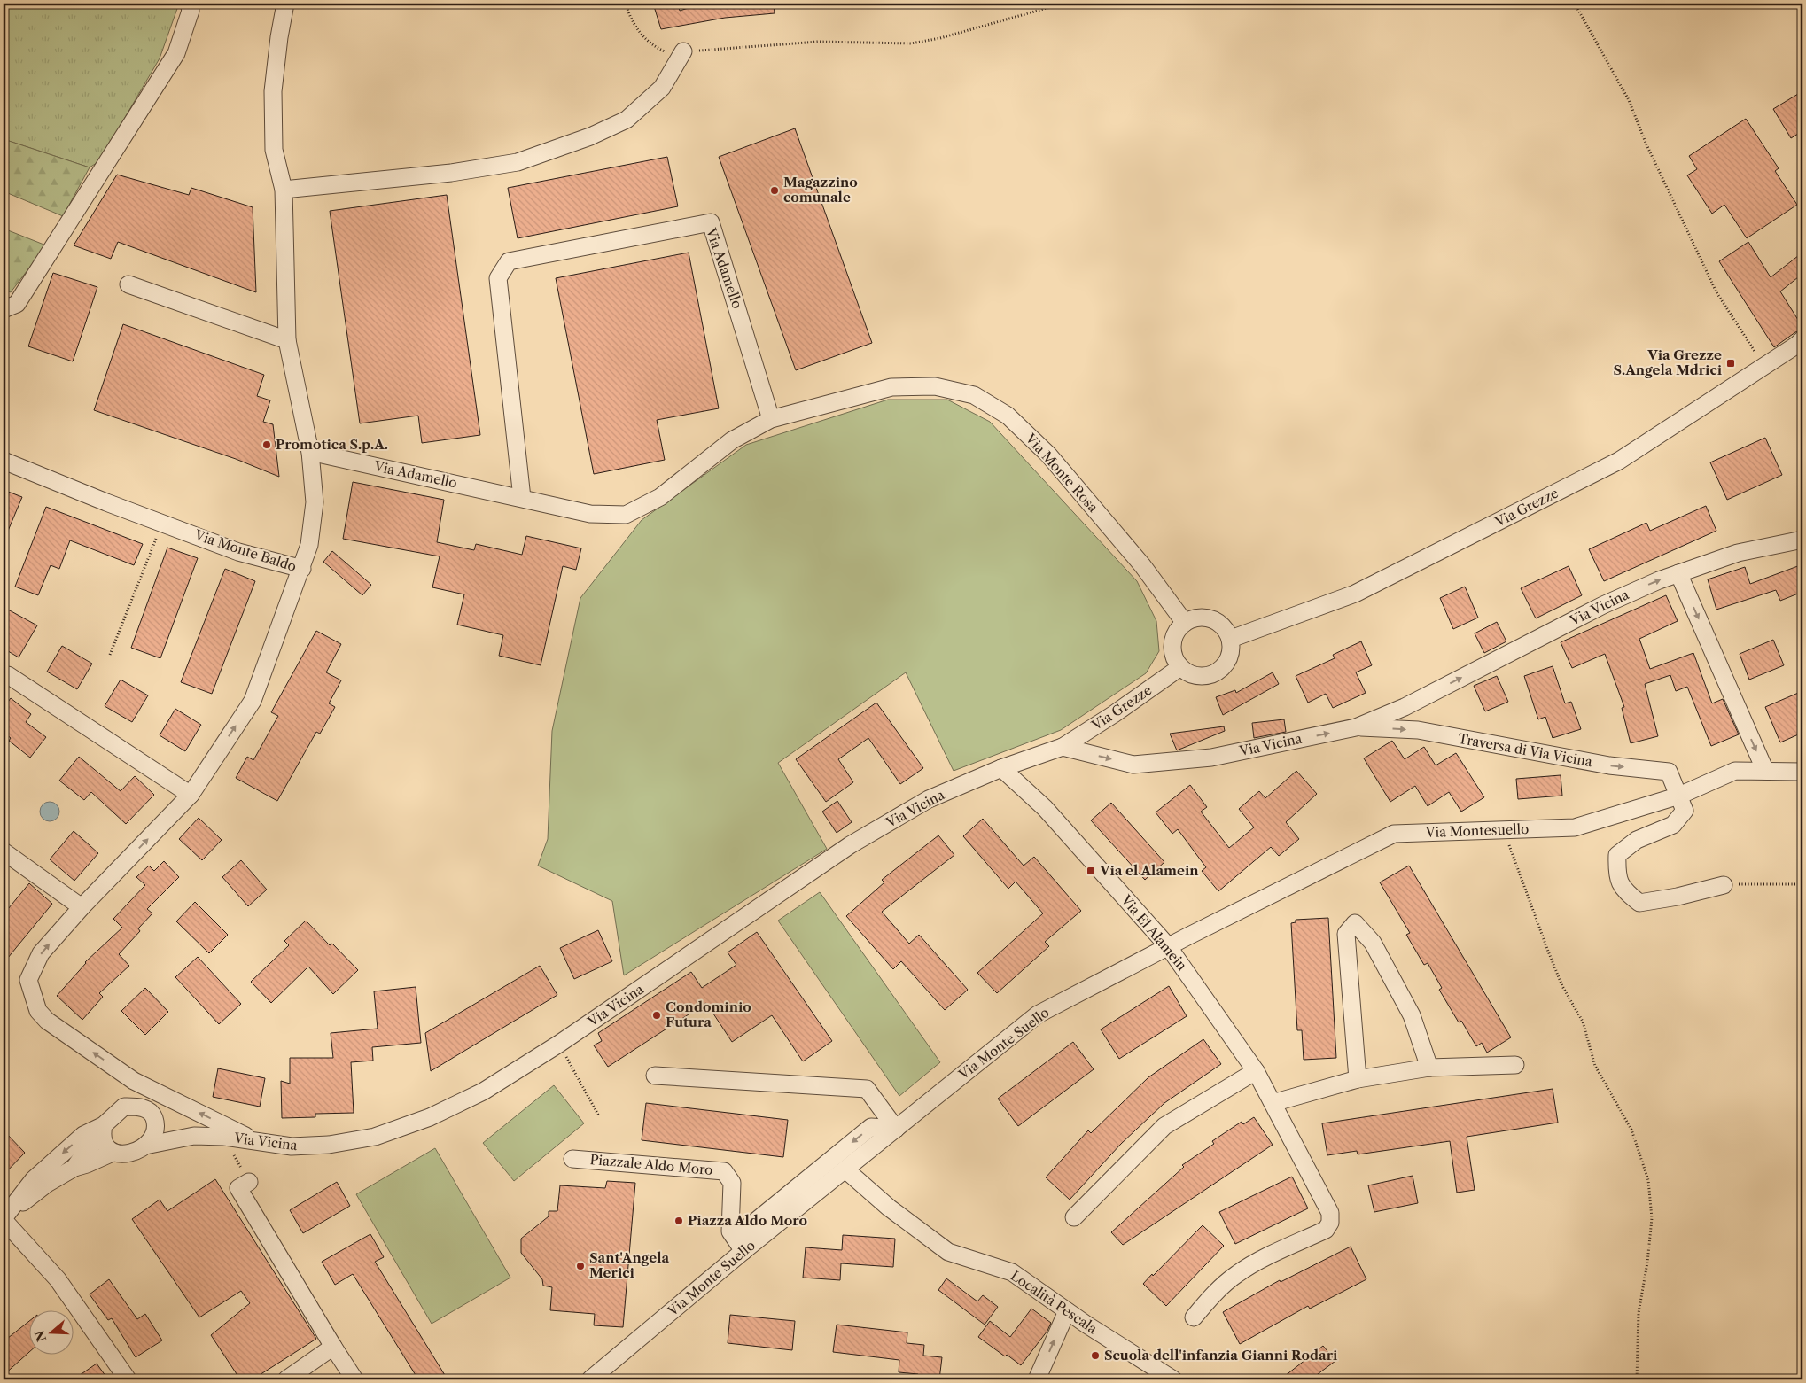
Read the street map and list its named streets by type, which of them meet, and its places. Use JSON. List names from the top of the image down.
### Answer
{
  "streets": {
    "street": [
      "Via Adamello",
      "Via Monte Rosa",
      "Via Grezze",
      "Via Monte Baldo",
      "Via Vicina",
      "Traversa di Via Vicina",
      "Via Montesuello",
      "Via El Alamein",
      "Via Monte Suello",
      "Piazzale Aldo Moro",
      "Località Pescala"
    ]
  },
  "crossings": [
    ["Via Adamello", "Via Monte Rosa"],
    ["Via Monte Rosa", "Via Grezze"],
    ["Via Grezze", "Via Vicina"],
    ["Via Monte Baldo", "Via Vicina"],
    ["Via Vicina", "Traversa di Via Vicina"],
    ["Via Vicina", "Via El Alamein"],
    ["Traversa di Via Vicina", "Via Montesuello"],
    ["Via Montesuello", "Via El Alamein"],
    ["Via Montesuello", "Via Monte Suello"],
    ["Via El Alamein", "Via Monte Suello"],
    ["Via Monte Suello", "Piazzale Aldo Moro"],
    ["Via Monte Suello", "Località Pescala"]
  ],
  "one_way": ["Traversa di Via Vicina"],
  "places": {
    "other": [
      "Magazzino comunale",
      "Promotica S.p.A.",
      "Condominio Futura",
      "Piazza Aldo Moro",
      "Sant'Angela Merici",
      "Scuola dell'infanzia Gianni Rodari"
    ],
    "transit": ["Via Grezze S.Angela Mdrici", "Via el Alamein"]
  },
  "north": "left"
}
